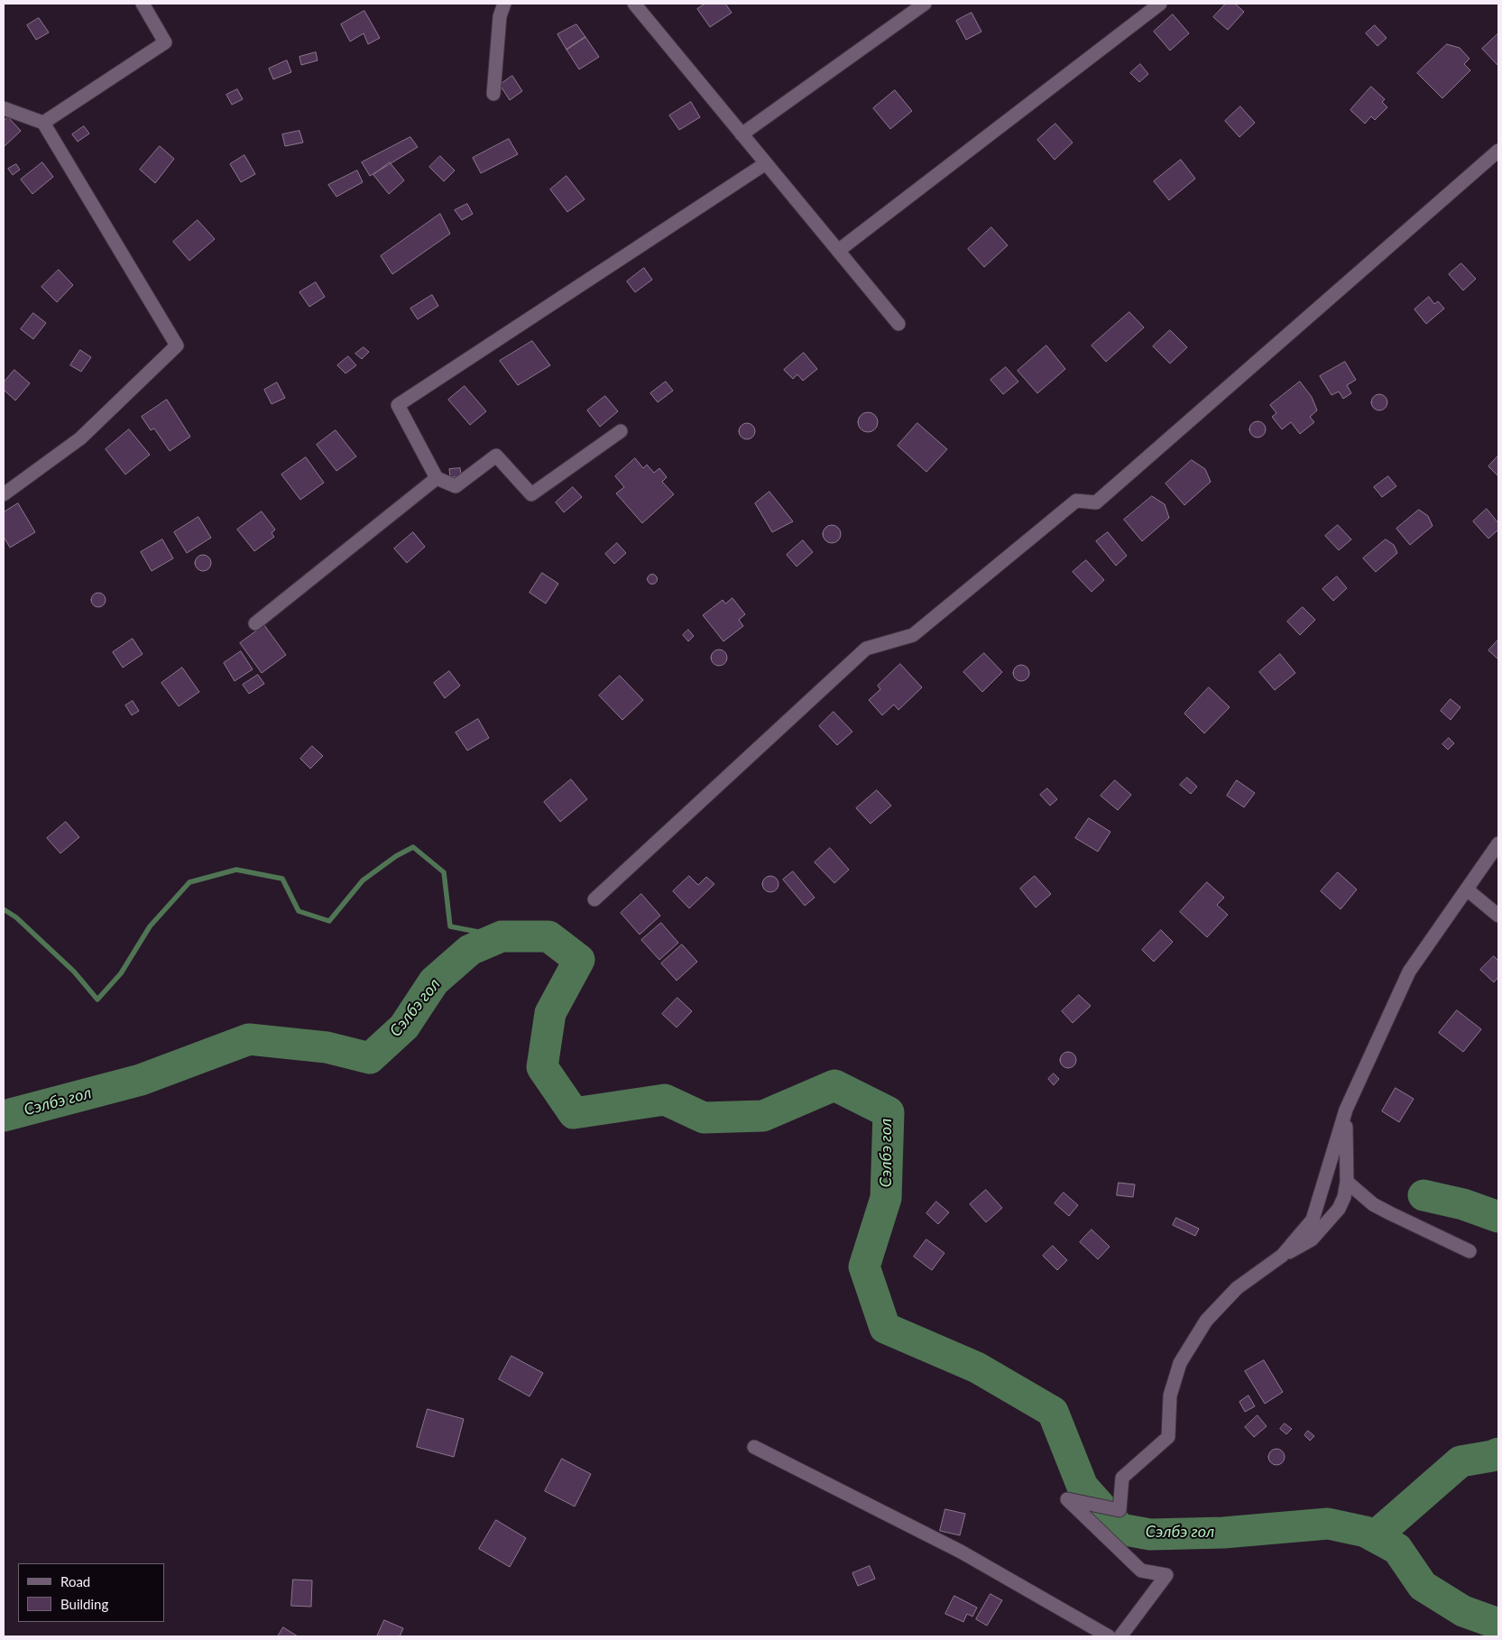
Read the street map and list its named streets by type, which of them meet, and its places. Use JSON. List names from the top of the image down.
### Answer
{
  "water": ["Сэлбэ гол"],
  "legend": ["Road", "Building"]
}
